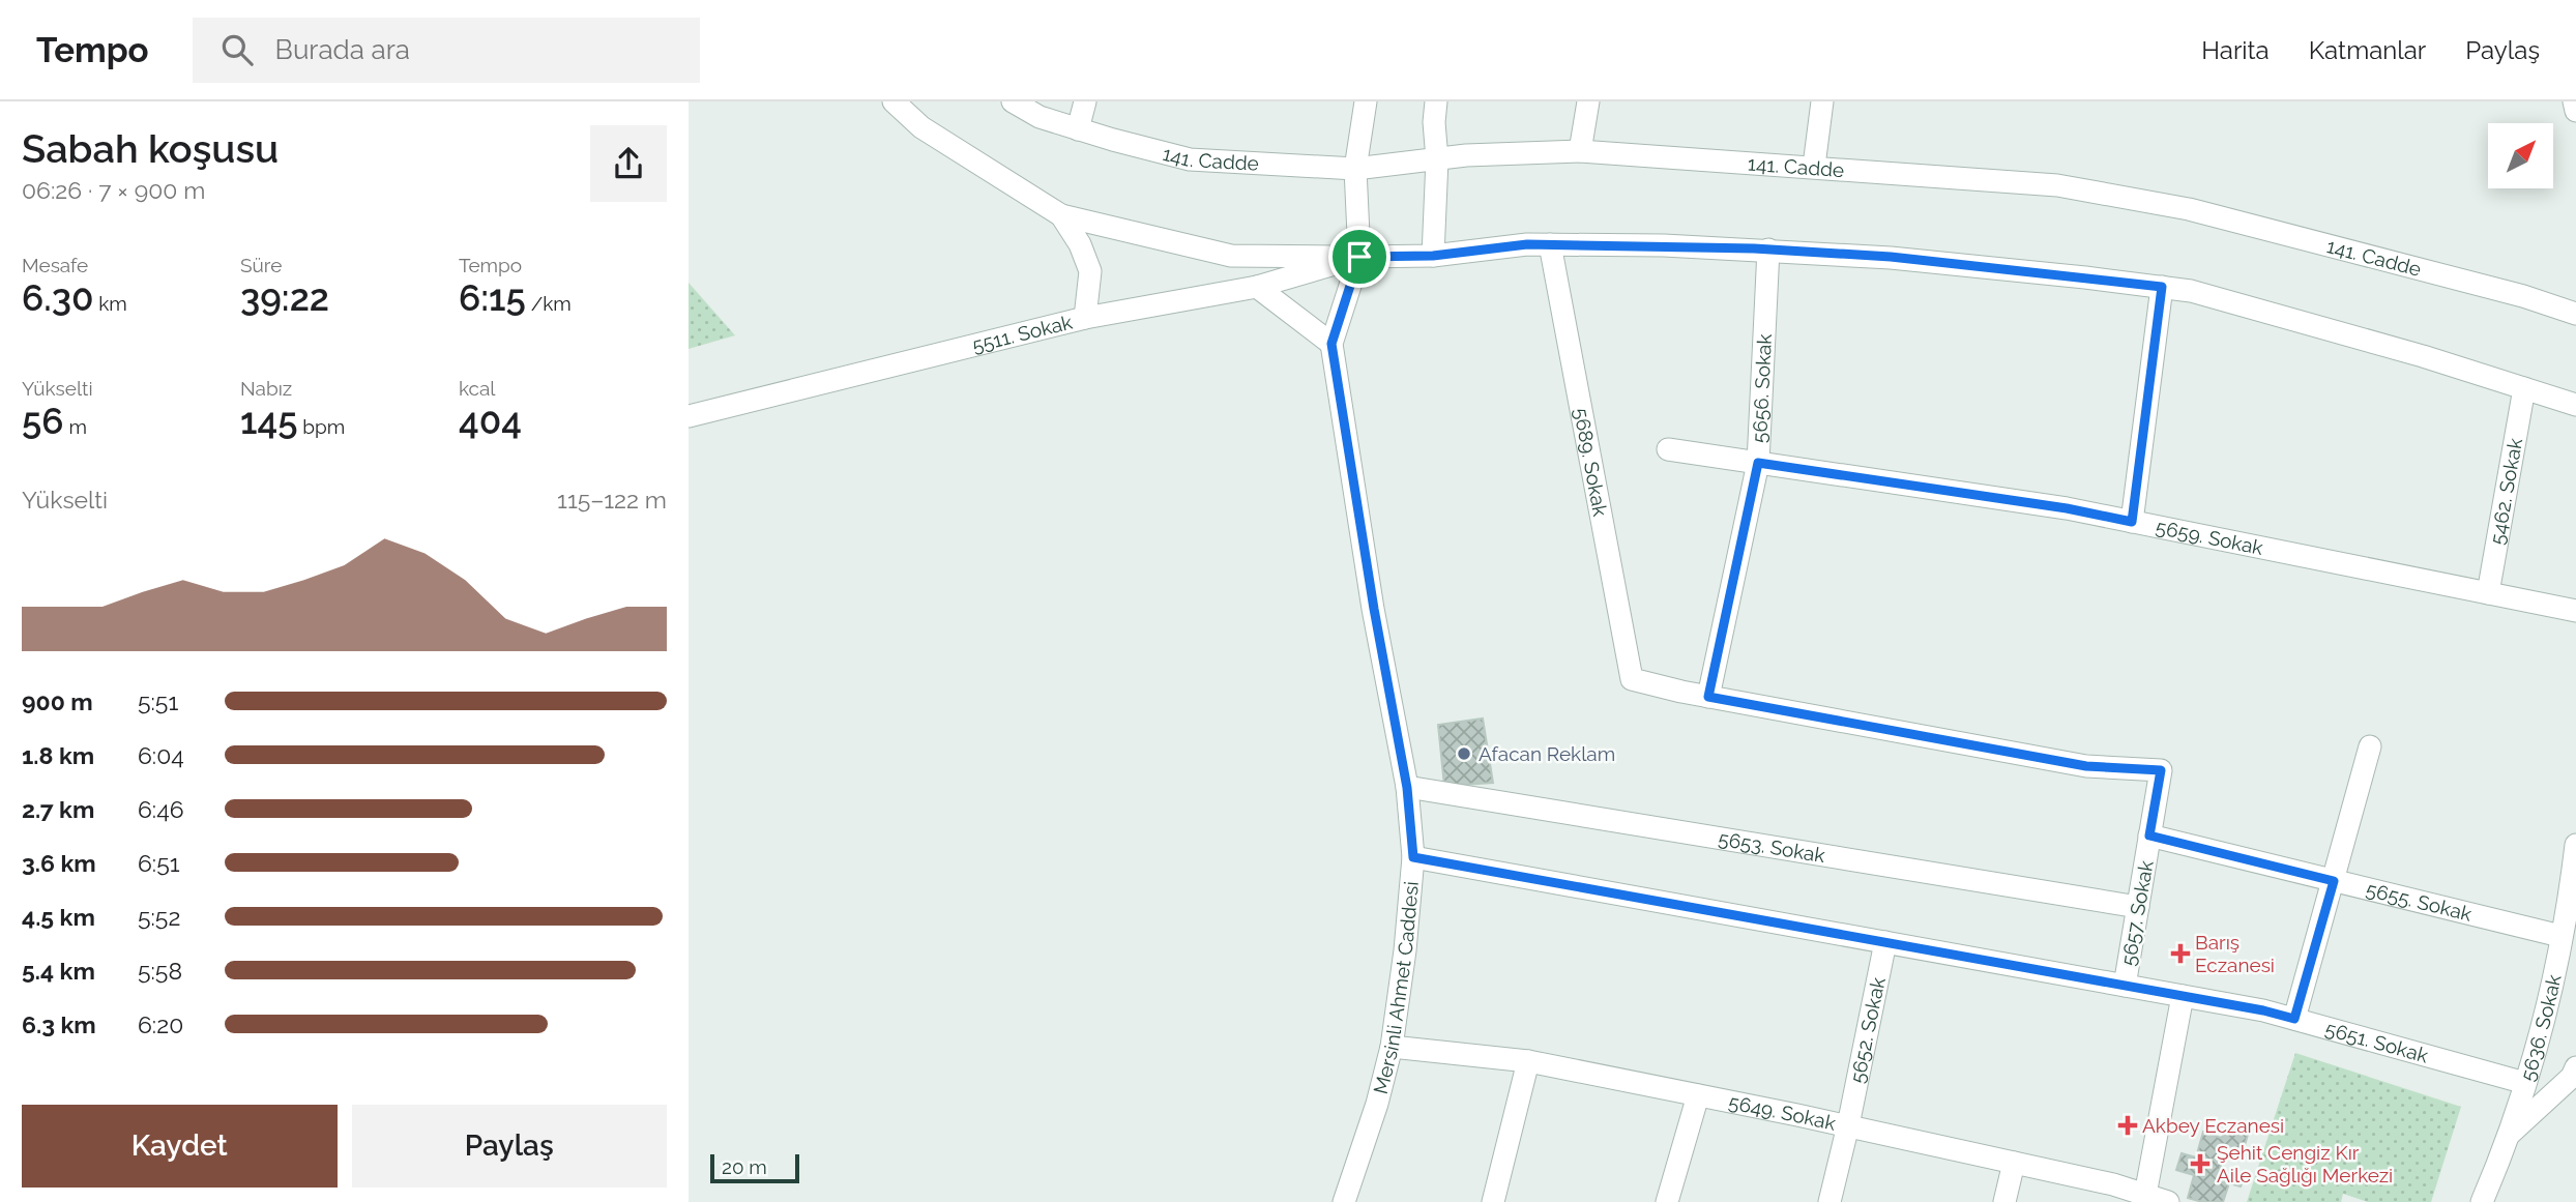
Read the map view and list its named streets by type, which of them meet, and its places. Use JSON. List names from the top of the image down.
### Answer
{
  "streets": {
    "street": [
      "141. Cadde",
      "5511. Sokak",
      "5656. Sokak",
      "5689. Sokak",
      "5462. Sokak",
      "5659. Sokak",
      "5653. Sokak",
      "5655. Sokak",
      "5657. Sokak",
      "Mersinli Ahmet Caddesi",
      "5636. Sokak",
      "5652. Sokak",
      "5651. Sokak",
      "5649. Sokak"
    ]
  },
  "crossings": [
    ["5511. Sokak", "Mersinli Ahmet Caddesi"],
    ["5656. Sokak", "5659. Sokak"],
    ["5656. Sokak", "5657. Sokak"],
    ["5689. Sokak", "5657. Sokak"],
    ["5462. Sokak", "5659. Sokak"],
    ["5653. Sokak", "5657. Sokak"],
    ["5653. Sokak", "Mersinli Ahmet Caddesi"],
    ["5655. Sokak", "5657. Sokak"],
    ["5655. Sokak", "5636. Sokak"],
    ["5657. Sokak", "5651. Sokak"],
    ["Mersinli Ahmet Caddesi", "5651. Sokak"],
    ["Mersinli Ahmet Caddesi", "5649. Sokak"],
    ["5636. Sokak", "5651. Sokak"],
    ["5652. Sokak", "5651. Sokak"],
    ["5652. Sokak", "5649. Sokak"]
  ],
  "places": {
    "other": ["Afacan Reklam"],
    "health": ["Barış Eczanesi", "Akbey Eczanesi", "Şehit Cengiz Kır Aile Sağlığı Merkezi"]
  },
  "scale_bar": "20 m",
  "north": "top right",
  "page": {
    "header": "Tempo",
    "search": "Burada ara",
    "nav": ["Harita", "Katmanlar", "Paylaş"],
    "heading": ["Sabah koşusu", "06:26 · 7 × 900 m"],
    "stats": [
      ["Mesafe", "6.30 km"],
      ["Süre", "39:22"],
      ["Tempo", "6:15 /km"],
      ["Yükselti", "56 m"],
      ["Nabız", "145 bpm"],
      ["kcal", "404"]
    ],
    "chart": ["Yükselti", "115–122 m"],
    "list": [
      {
        "name": "900 m",
        "note": "5:51"
      },
      {
        "name": "1.8 km",
        "note": "6:04"
      },
      {
        "name": "2.7 km",
        "note": "6:46"
      },
      {
        "name": "3.6 km",
        "note": "6:51"
      },
      {
        "name": "4.5 km",
        "note": "5:52"
      },
      {
        "name": "5.4 km",
        "note": "5:58"
      },
      {
        "name": "6.3 km",
        "note": "6:20"
      }
    ],
    "buttons": ["Kaydet", "Paylaş"],
    "scale": "20 m"
  }
}
